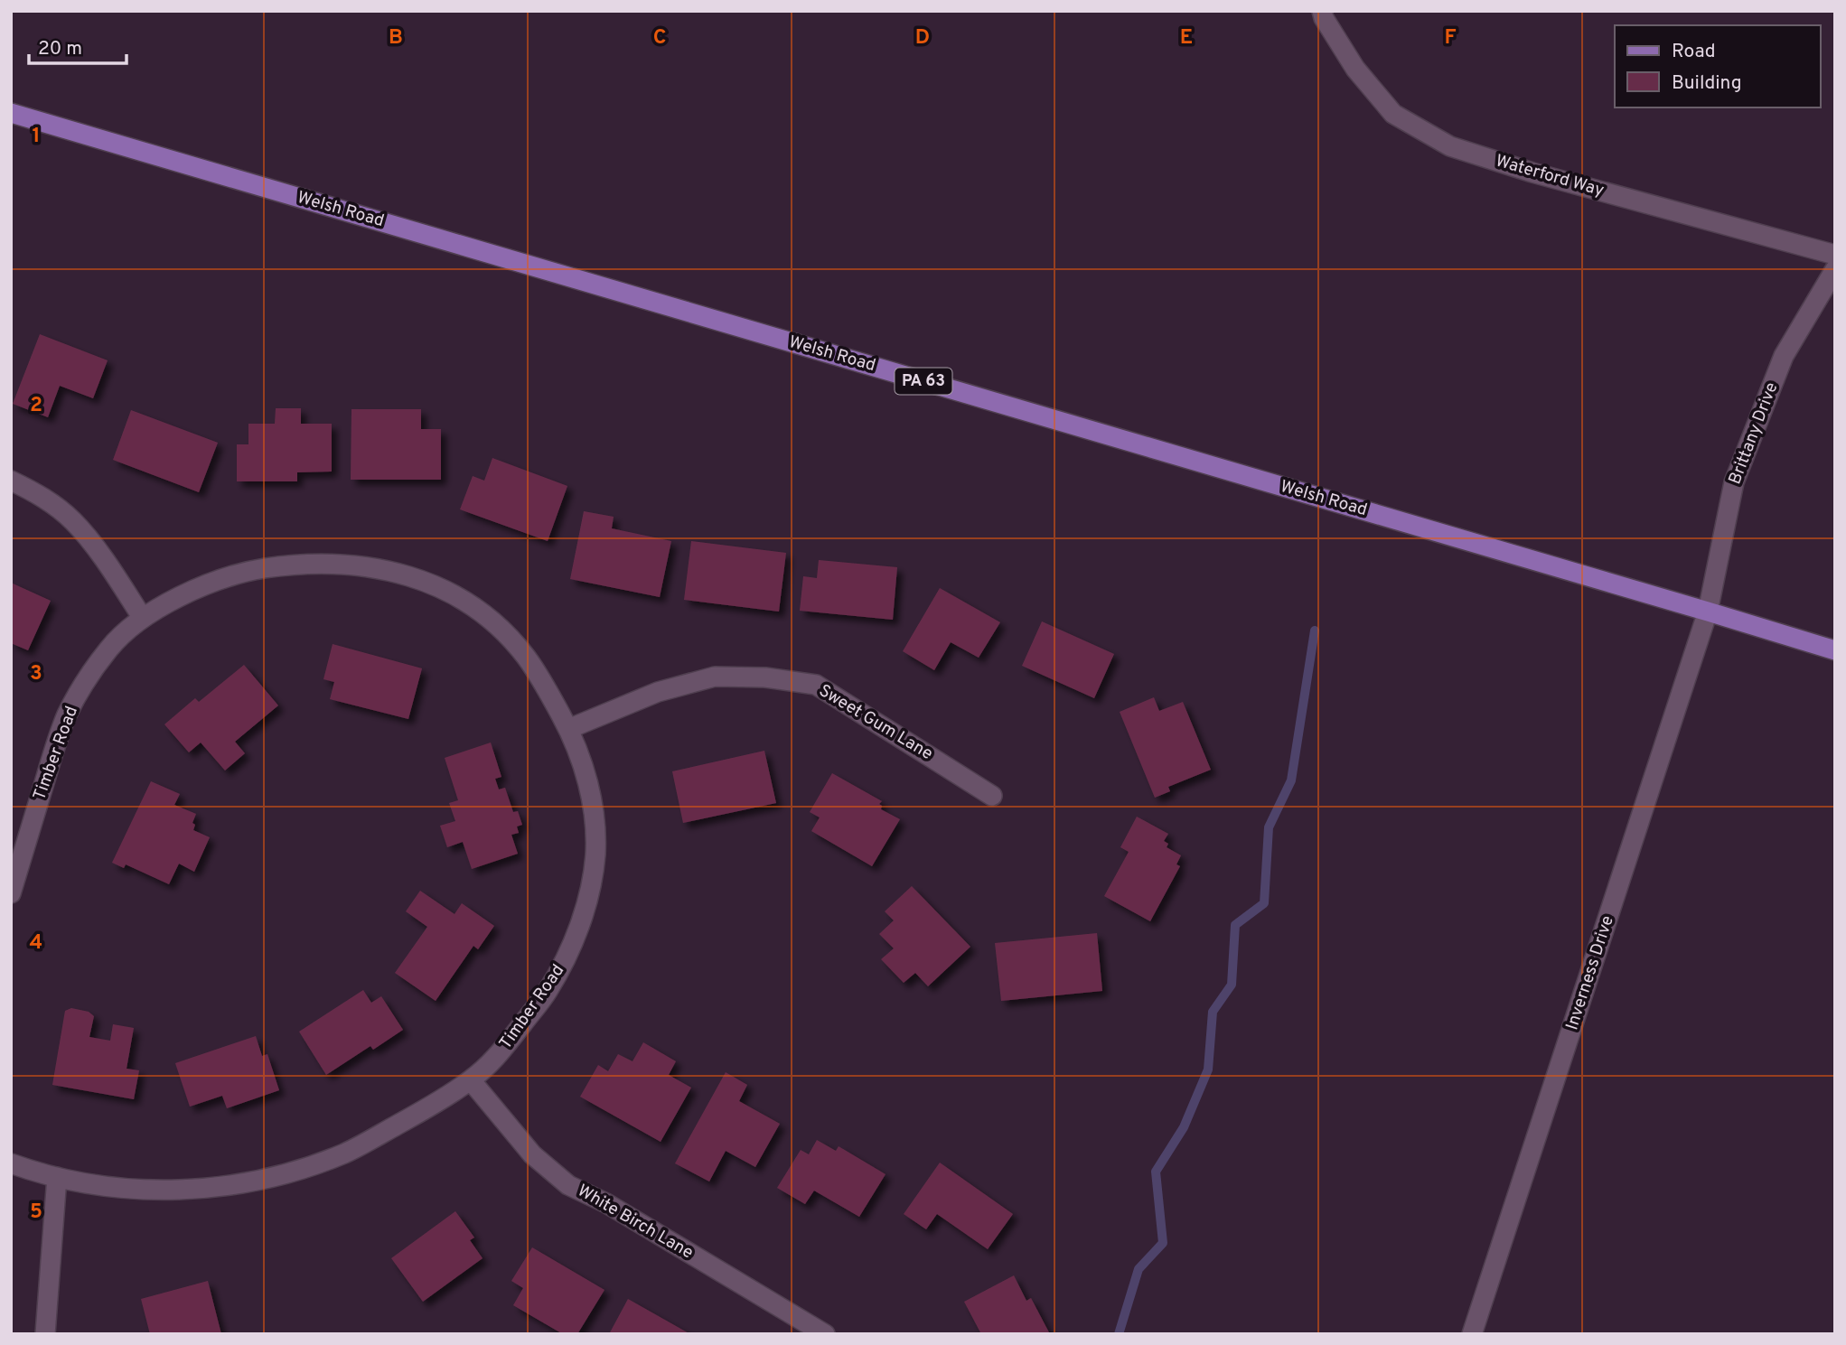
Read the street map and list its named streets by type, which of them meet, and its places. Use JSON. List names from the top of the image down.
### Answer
{
  "streets": {
    "main road": ["Welsh Road", "PA 63"],
    "street": [
      "Waterford Way",
      "Brittany Drive",
      "Sweet Gum Lane",
      "Timber Road",
      "Inverness Drive",
      "White Birch Lane"
    ]
  },
  "crossings": [
    ["Welsh Road", "Brittany Drive"],
    ["Welsh Road", "Inverness Drive"],
    ["Brittany Drive", "Inverness Drive"],
    ["Sweet Gum Lane", "Timber Road"],
    ["Timber Road", "White Birch Lane"]
  ],
  "legend": ["Road", "Building"],
  "scale_bar": "20 m",
  "grid": {
    "columns": [
      "B",
      "C",
      "D",
      "E",
      "F"
    ],
    "rows": [
      "1",
      "2",
      "3",
      "4",
      "5"
    ]
  }
}
